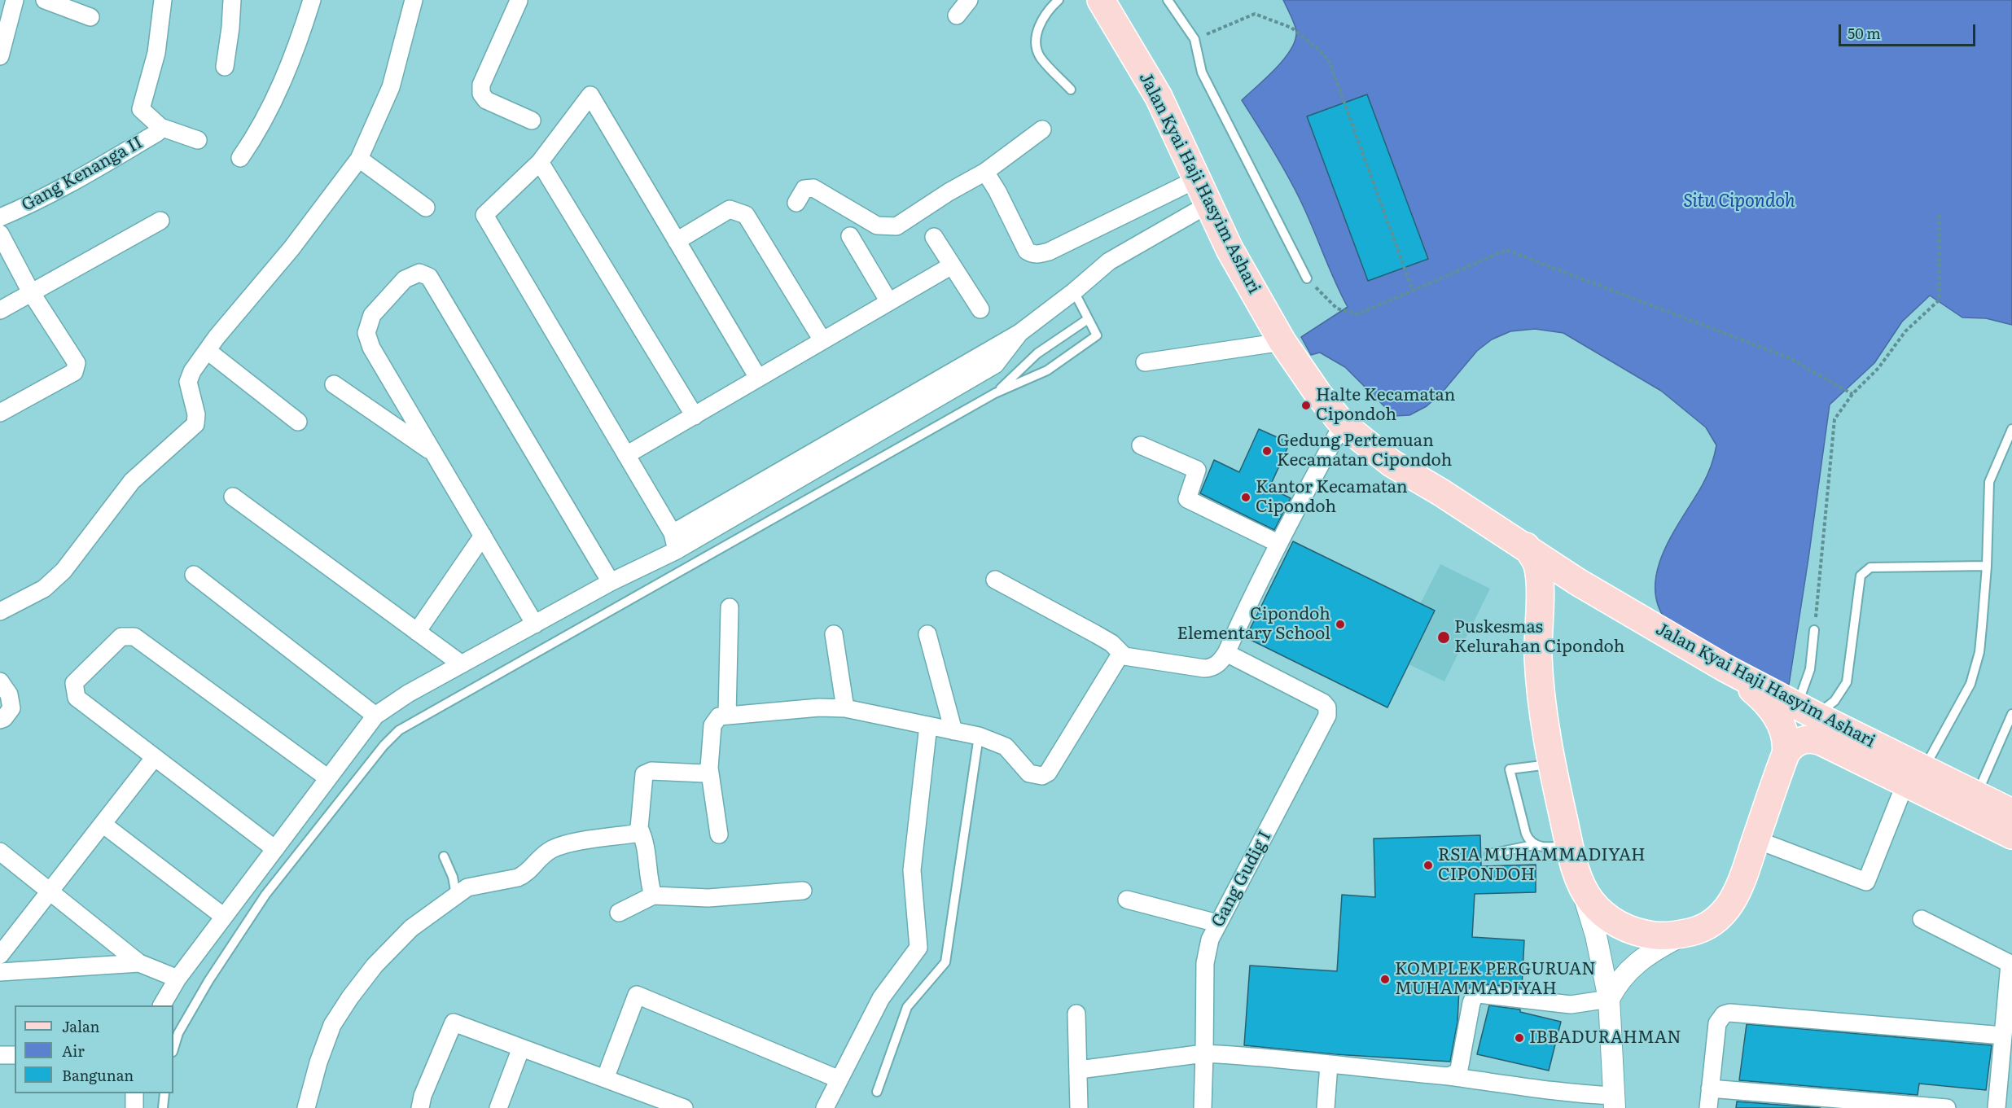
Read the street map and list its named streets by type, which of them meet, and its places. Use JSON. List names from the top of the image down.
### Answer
{
  "streets": {
    "main road": ["Jalan Kyai Haji Hasyim Ashari"],
    "street": ["Gang Kenanga II", "Gang Gudig I"]
  },
  "water": ["Situ Cipondoh"],
  "places": [
    "Halte Kecamatan Cipondoh",
    "Gedung Pertemuan Kecamatan Cipondoh",
    "Kantor Kecamatan Cipondoh",
    "Cipondoh Elementary School",
    "Puskesmas Kelurahan Cipondoh",
    "RSIA MUHAMMADIYAH CIPONDOH",
    "KOMPLEK PERGURUAN MUHAMMADIYAH",
    "IBBADURAHMAN"
  ],
  "legend": ["Jalan", "Air", "Bangunan"],
  "scale_bar": "50 m"
}
